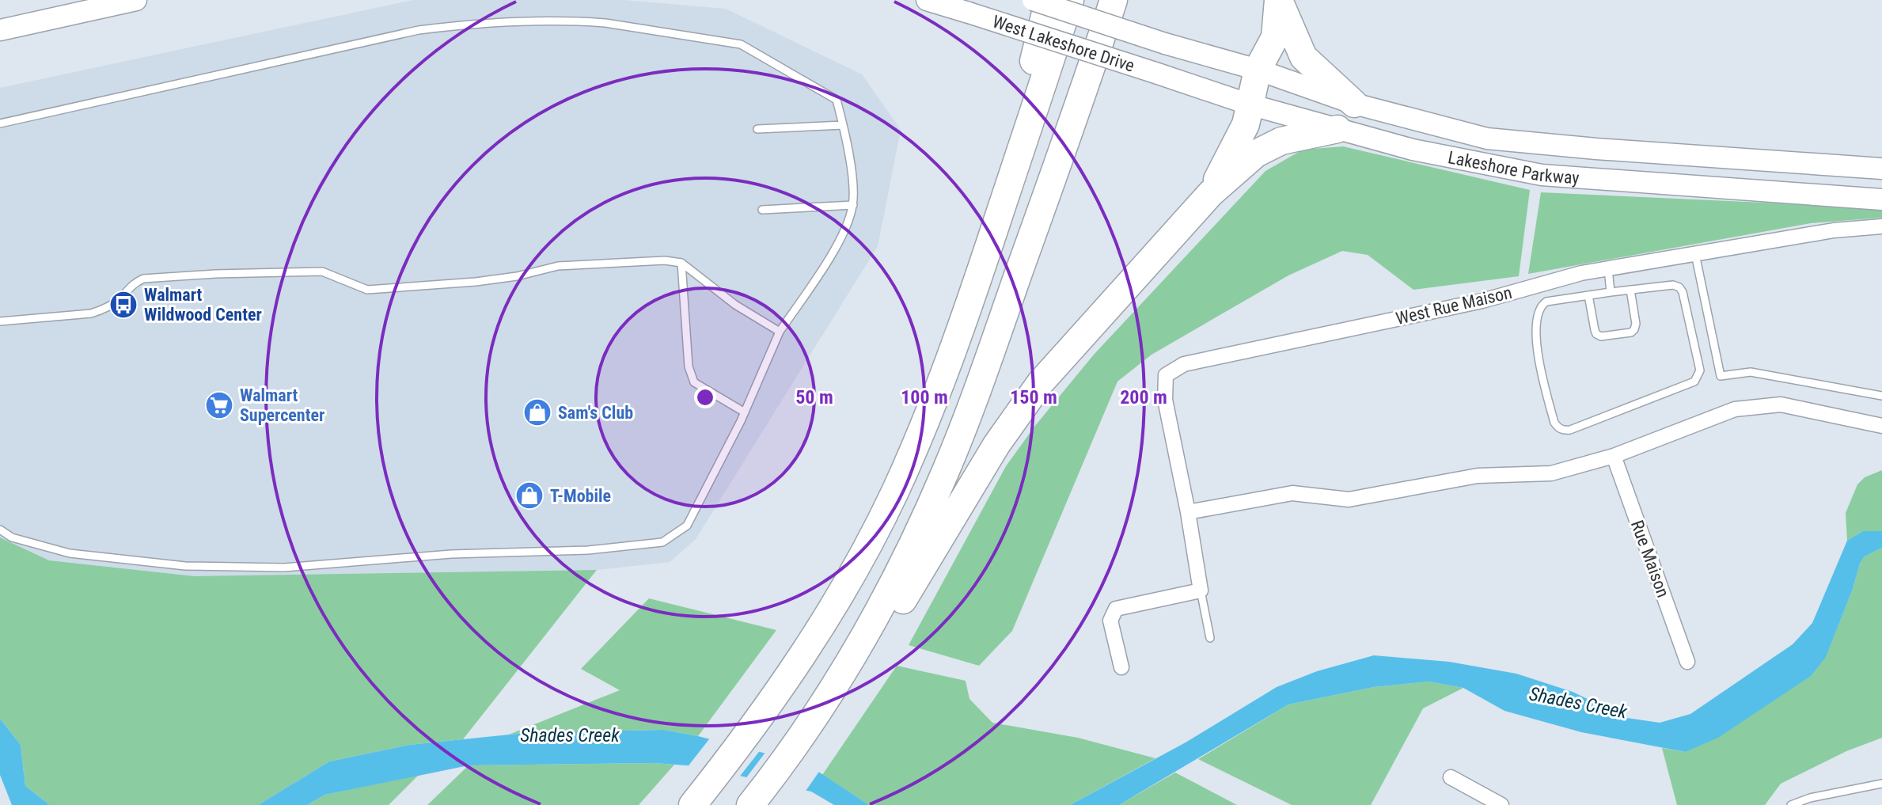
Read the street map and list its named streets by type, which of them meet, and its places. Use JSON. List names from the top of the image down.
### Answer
{
  "streets": {
    "main road": ["West Lakeshore Drive", "Lakeshore Parkway"],
    "street": ["West Rue Maison", "Rue Maison"]
  },
  "crossings": [
    ["West Lakeshore Drive", "Lakeshore Parkway"]
  ],
  "water": ["Shades Creek"],
  "places": {
    "bus stop": ["Walmart Wildwood Center"],
    "supermarket": ["Walmart Supercenter"],
    "shop": ["Sam's Club", "T-Mobile"]
  },
  "rings": [
    "50 m",
    "100 m",
    "150 m",
    "200 m"
  ]
}
